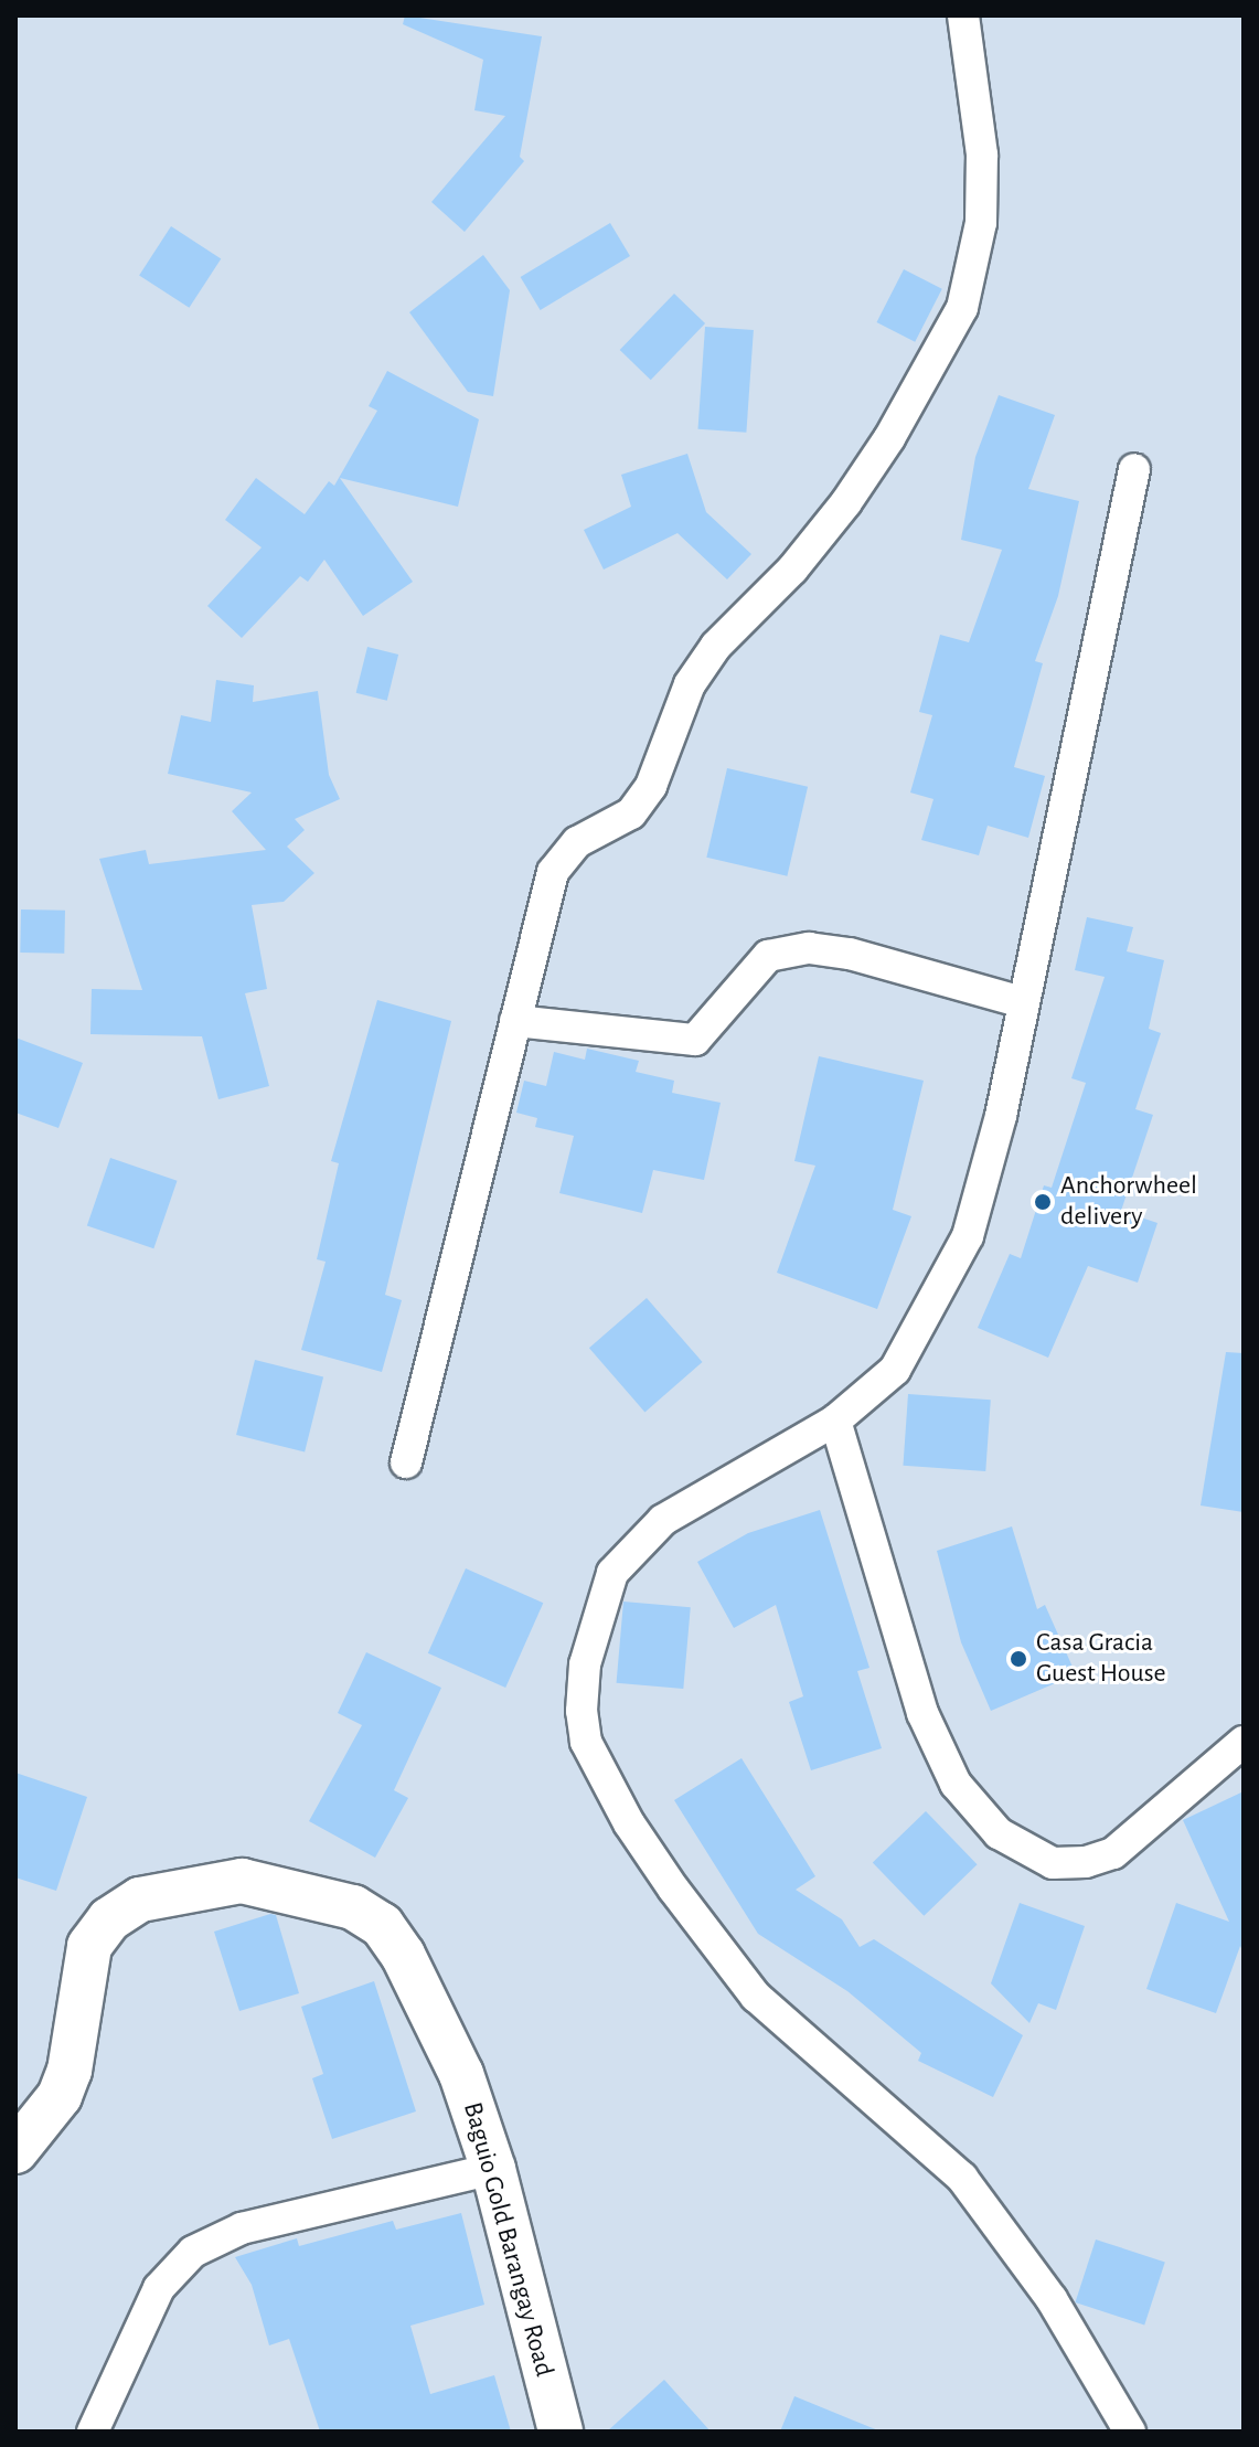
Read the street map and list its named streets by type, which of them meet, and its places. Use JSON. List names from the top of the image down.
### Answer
{
  "streets": {
    "street": ["Baguio Gold Barangay Road"]
  },
  "places": ["Anchorwheel delivery", "Casa Gracia Guest House"]
}
